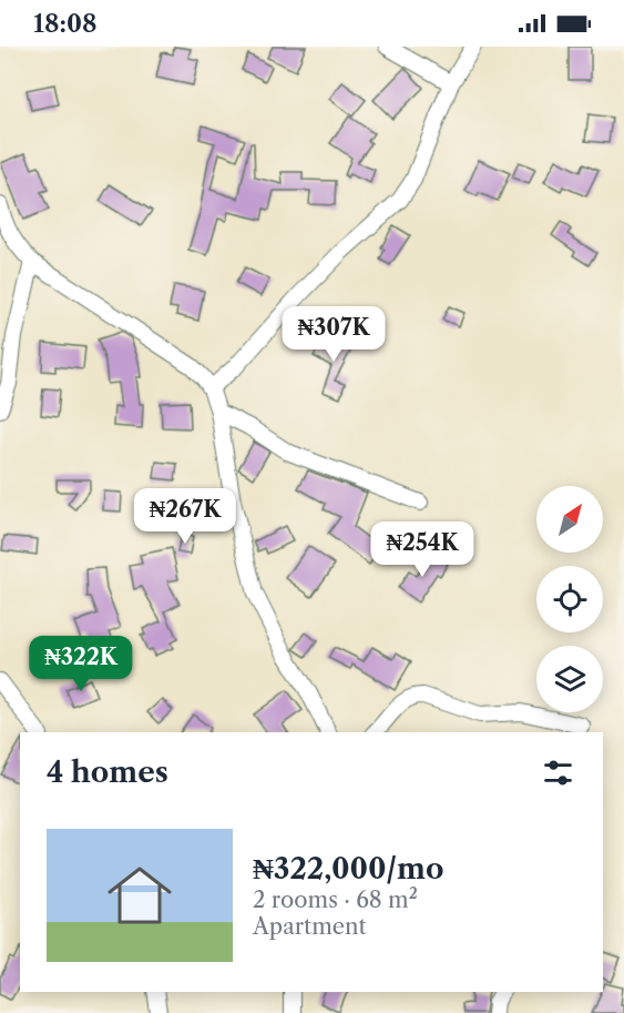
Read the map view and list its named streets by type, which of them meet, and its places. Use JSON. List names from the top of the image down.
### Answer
{
  "north": "top right",
  "page": {
    "status": "18:08",
    "price": [
      "₦307K",
      "₦267K",
      "₦254K",
      "₦322K"
    ],
    "heading": "4 homes",
    "list": [
      {
        "name": "₦322,000/mo",
        "note": "2 rooms · 68 m² · Apartment"
      }
    ]
  }
}
